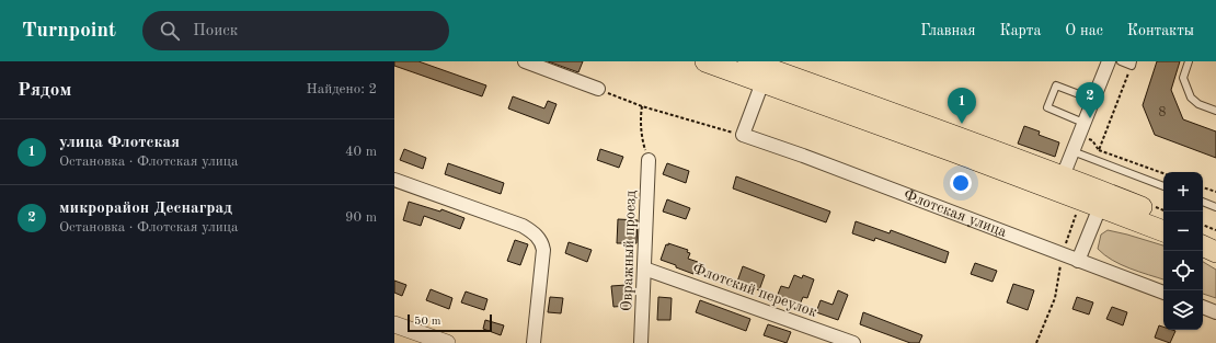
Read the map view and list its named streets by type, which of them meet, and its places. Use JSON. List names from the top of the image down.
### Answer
{
  "streets": {
    "street": ["Флотская улица", "Овражный проезд", "Флотский переулок"]
  },
  "crossings": [
    ["Овражный проезд", "Флотский переулок"]
  ],
  "house_numbers": ["8"],
  "scale_bar": "50 m",
  "page": {
    "header": "Turnpoint",
    "search": "Поиск",
    "nav": [
      "Главная",
      "Карта",
      "О нас",
      "Контакты"
    ],
    "heading": ["Рядом", "Найдено: 2"],
    "pins": ["2", "1"],
    "list": [
      {
        "mark": "1",
        "name": "улица Флотская",
        "note": "Остановка · Флотская улица",
        "value": "40 m"
      },
      {
        "mark": "2",
        "name": "микрорайон Деснаград",
        "note": "Остановка · Флотская улица",
        "value": "90 m"
      }
    ],
    "map_buttons": ["+", "−"],
    "scale": "50 m"
  }
}
